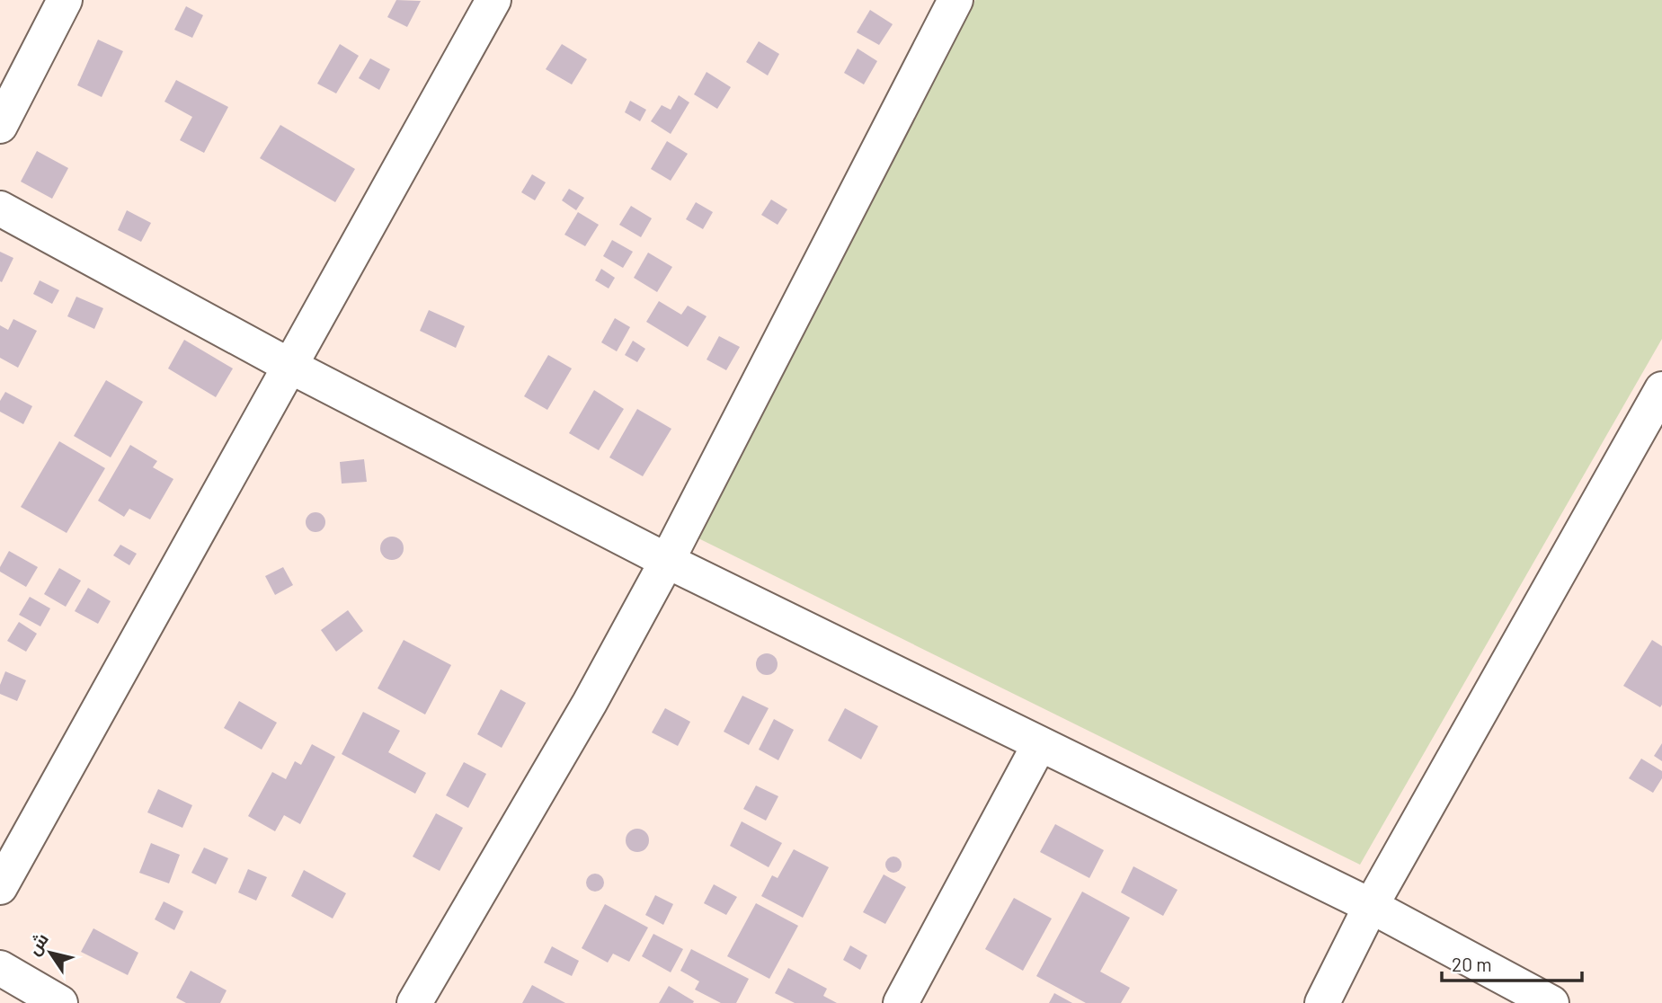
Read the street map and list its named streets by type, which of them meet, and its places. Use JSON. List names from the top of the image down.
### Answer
{
  "scale_bar": "20 m",
  "north": "top left"
}
